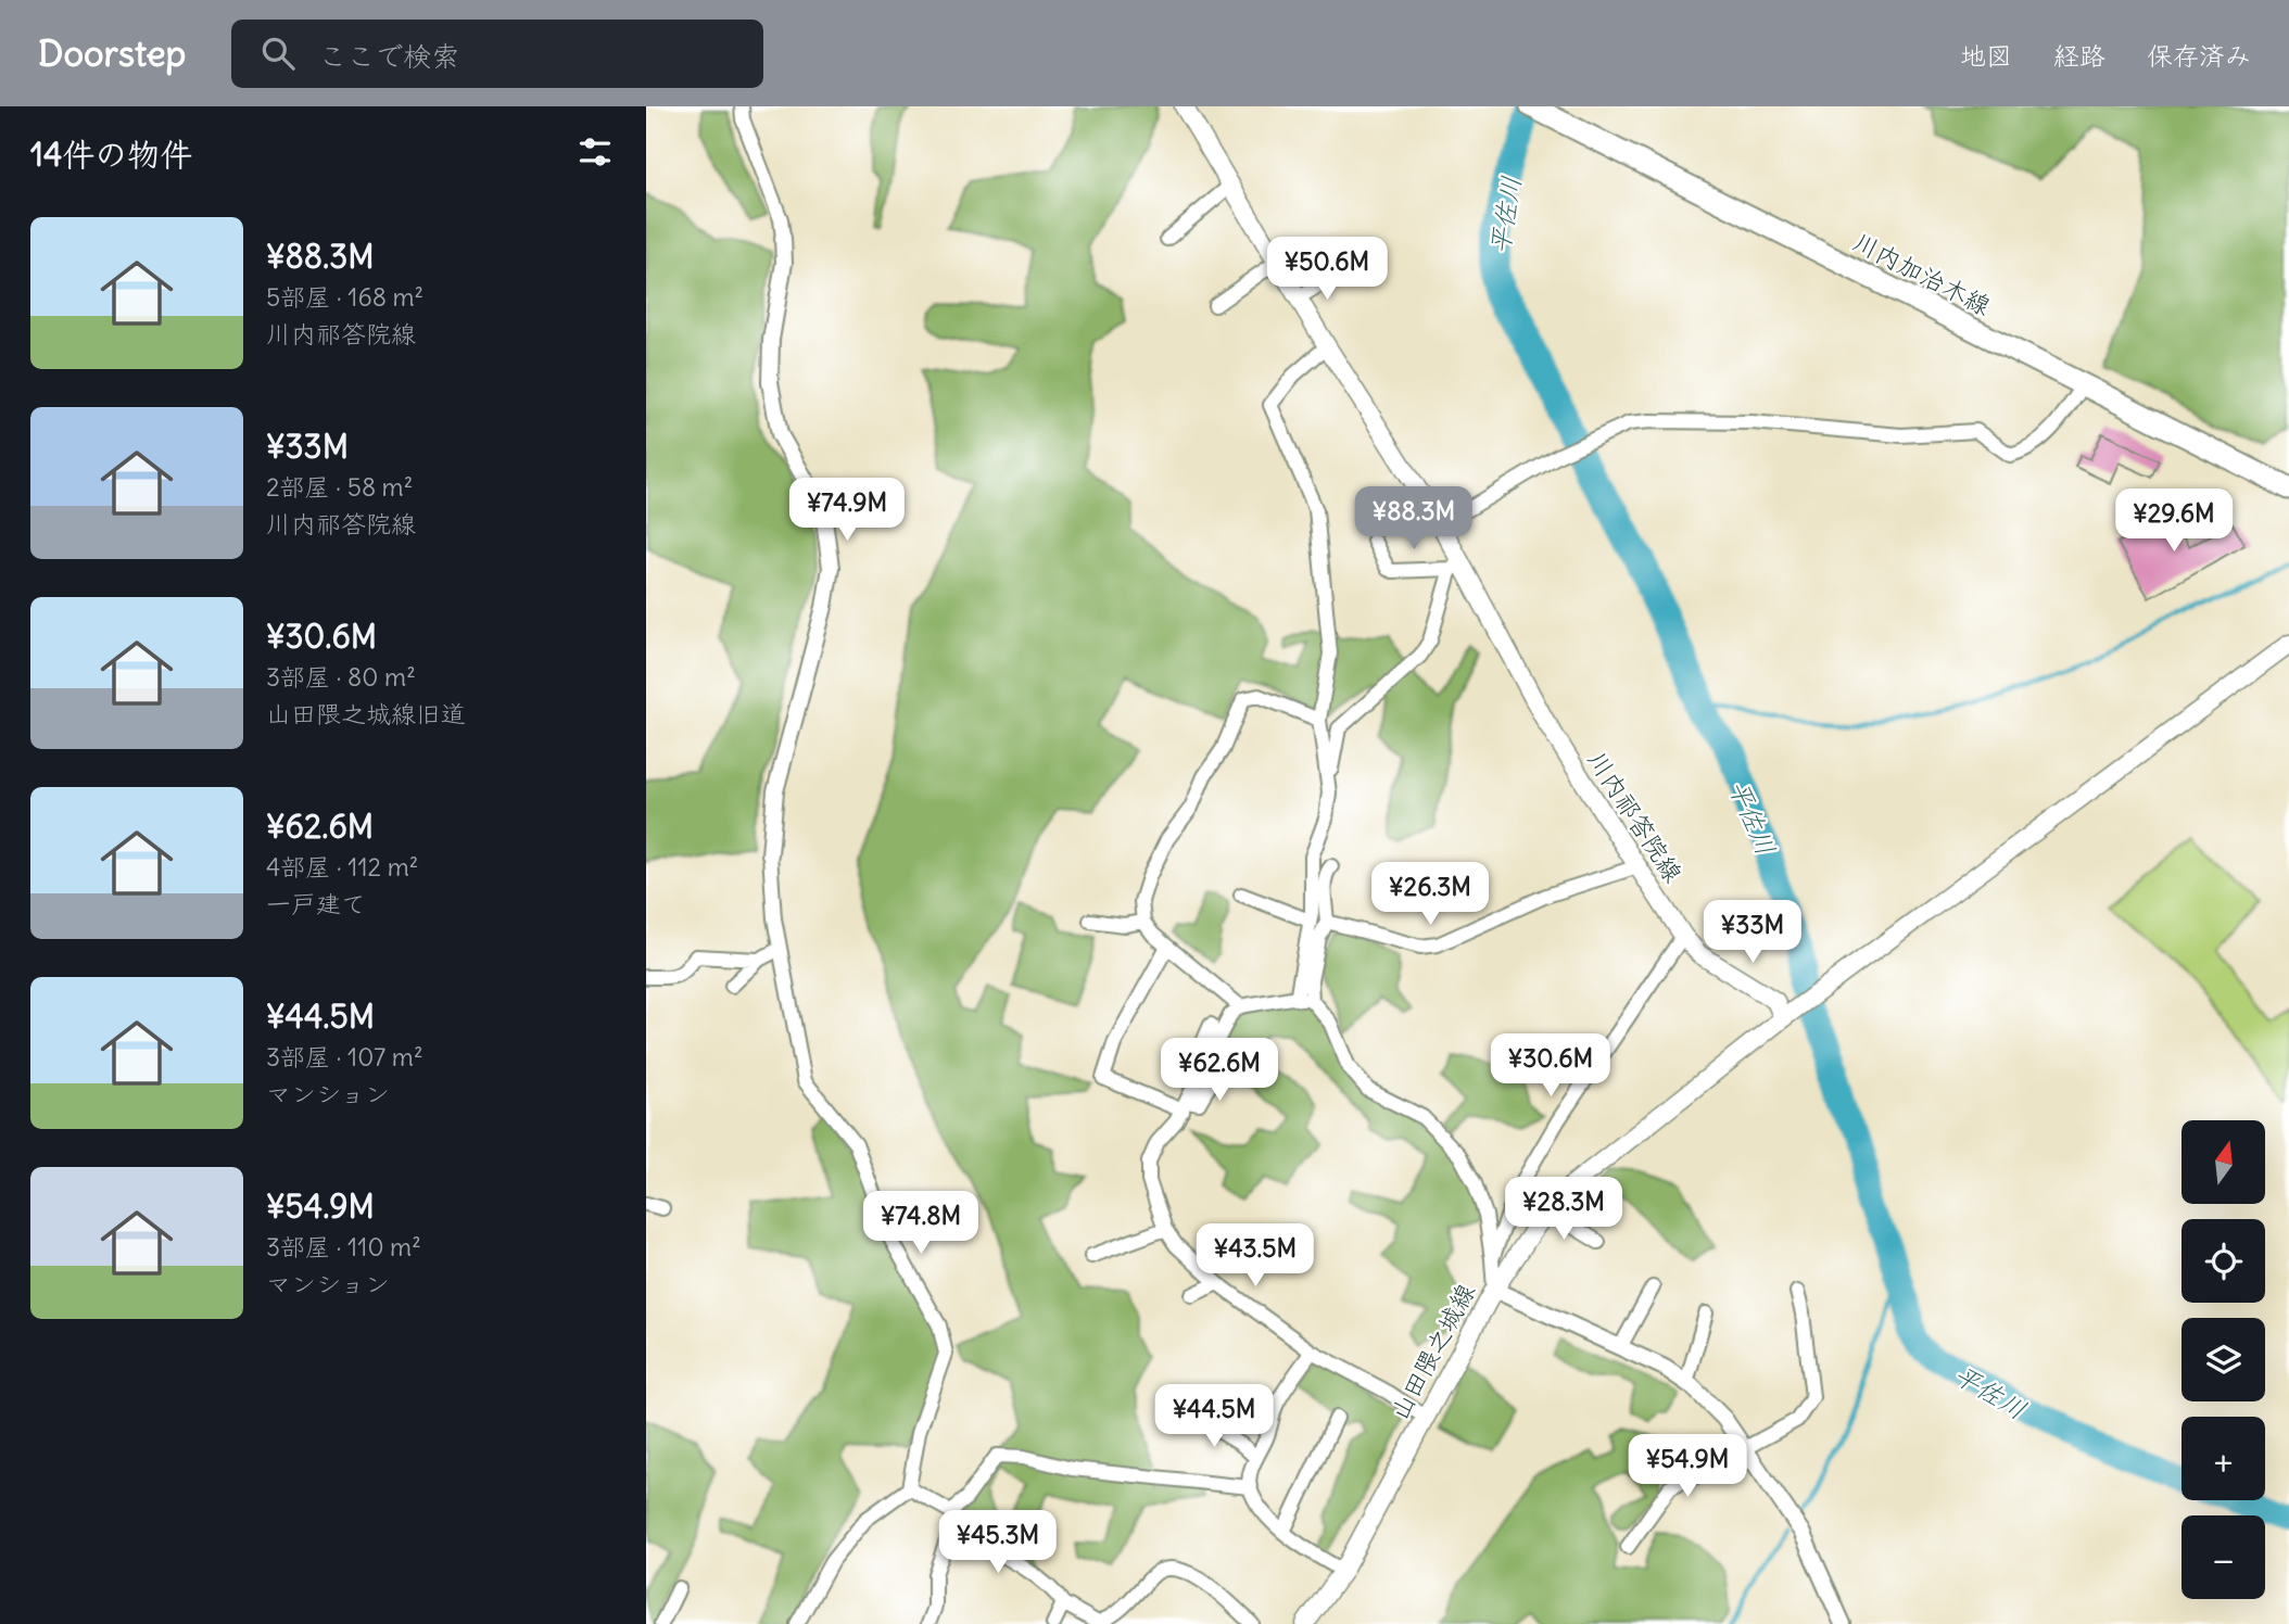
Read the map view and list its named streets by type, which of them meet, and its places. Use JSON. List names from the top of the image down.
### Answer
{
  "streets": {
    "main road": ["川内加治木線", "川内祁答院線", "山田隈之城線"]
  },
  "crossings": [
    ["川内祁答院線", "山田隈之城線"]
  ],
  "water": ["平佐川"],
  "north": "top",
  "page": {
    "header": "Doorstep",
    "search": "ここで検索",
    "nav": ["地図", "経路", "保存済み"],
    "heading": "14件の物件",
    "list": [
      {
        "name": "¥88.3M",
        "note": "5部屋 · 168 m² · 川内祁答院線"
      },
      {
        "name": "¥33M",
        "note": "2部屋 · 58 m² · 川内祁答院線"
      },
      {
        "name": "¥30.6M",
        "note": "3部屋 · 80 m² · 山田隈之城線旧道"
      },
      {
        "name": "¥62.6M",
        "note": "4部屋 · 112 m² · 一戸建て"
      },
      {
        "name": "¥44.5M",
        "note": "3部屋 · 107 m² · マンション"
      },
      {
        "name": "¥54.9M",
        "note": "3部屋 · 110 m² · マンション"
      }
    ],
    "price": [
      "¥50.6M",
      "¥74.9M",
      "¥88.3M",
      "¥29.6M",
      "¥26.3M",
      "¥33M",
      "¥30.6M",
      "¥62.6M",
      "¥28.3M",
      "¥74.8M",
      "¥43.5M",
      "¥44.5M",
      "¥54.9M",
      "¥45.3M"
    ],
    "map_buttons": ["+", "−"]
  }
}
